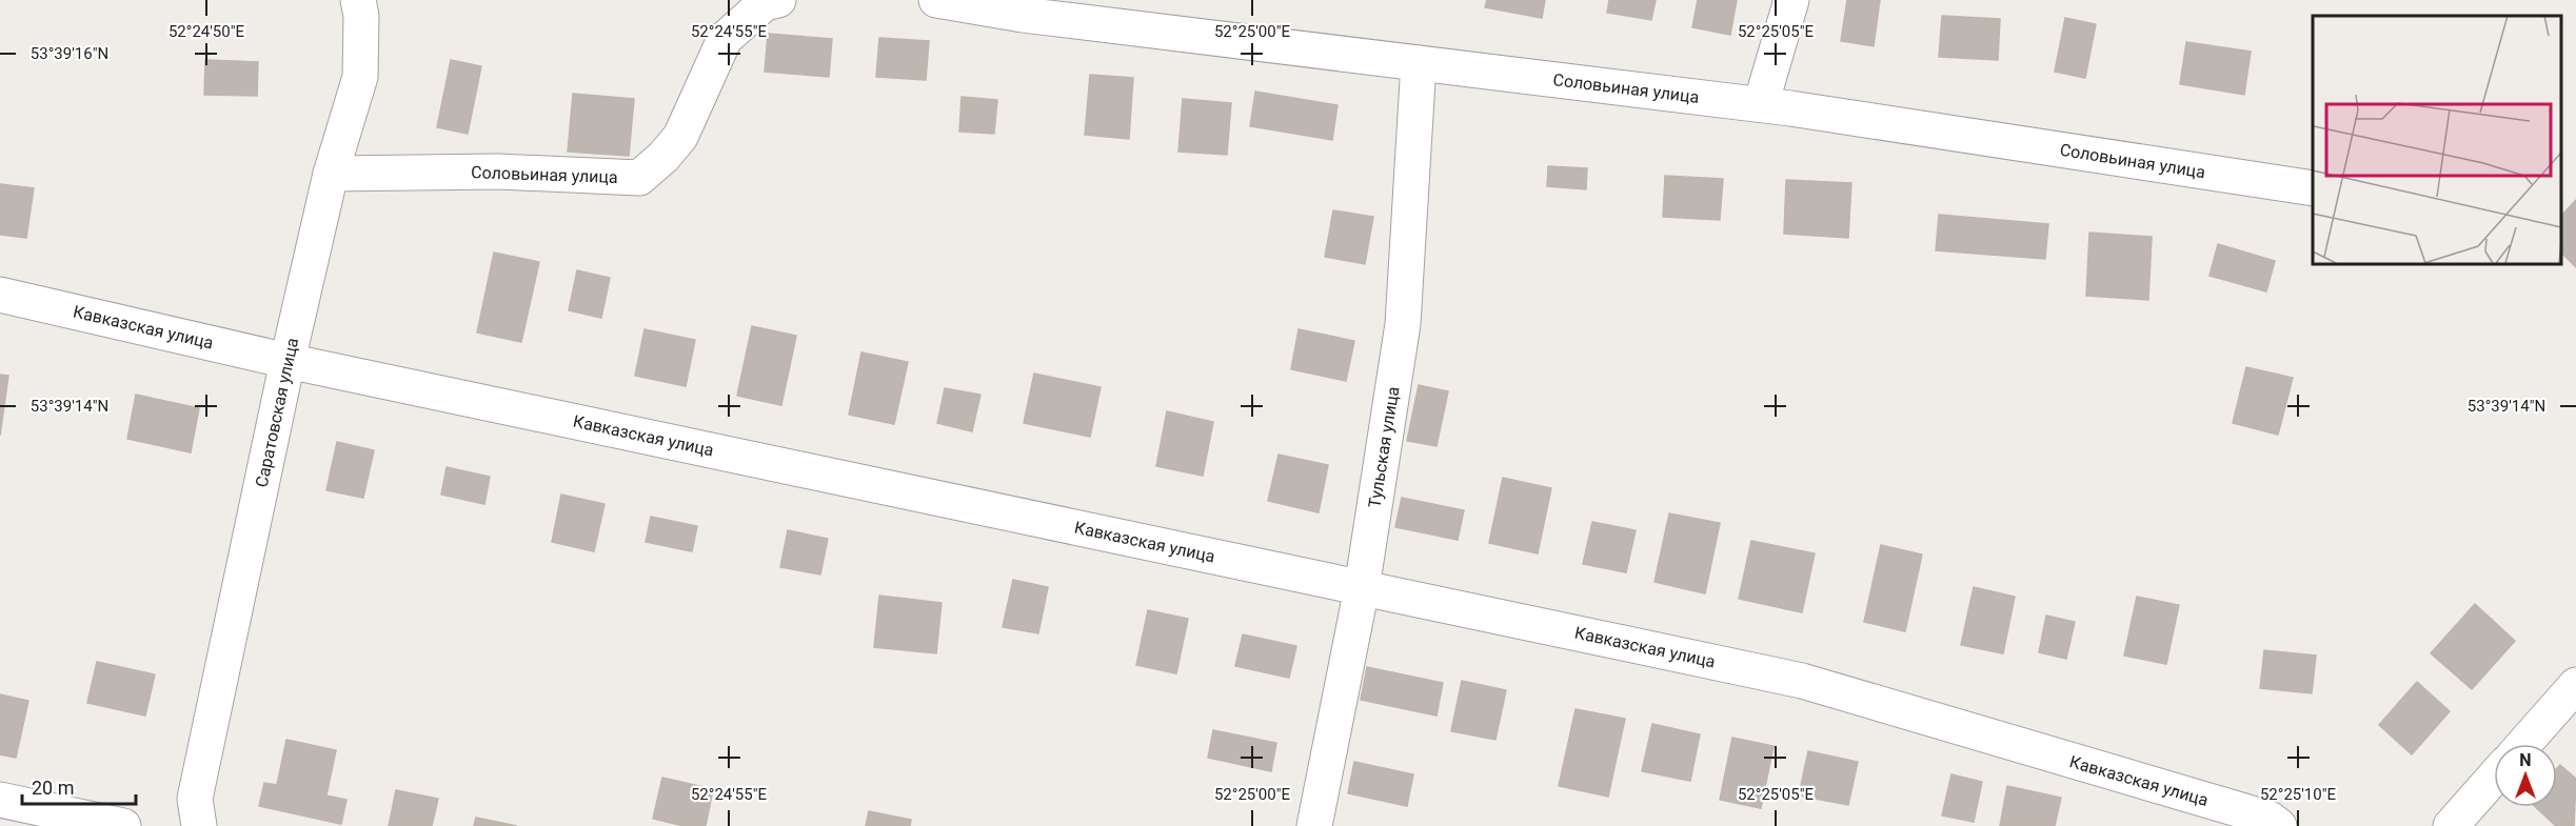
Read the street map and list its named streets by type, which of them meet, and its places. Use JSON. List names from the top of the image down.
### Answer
{
  "streets": {
    "street": [
      "Соловьиная улица",
      "Кавказская улица",
      "Саратовская улица",
      "Тульская улица"
    ]
  },
  "crossings": [
    ["Соловьиная улица", "Саратовская улица"],
    ["Соловьиная улица", "Тульская улица"],
    ["Кавказская улица", "Саратовская улица"],
    ["Кавказская улица", "Тульская улица"]
  ],
  "scale_bar": "20 m",
  "north": "top",
  "coordinates": [
    "52°24'50\"E",
    "52°24'55\"E",
    "52°25'00\"E",
    "52°25'05\"E",
    "53°39'16\"N",
    "53°39'14\"N",
    "52°25'10\"E"
  ]
}
